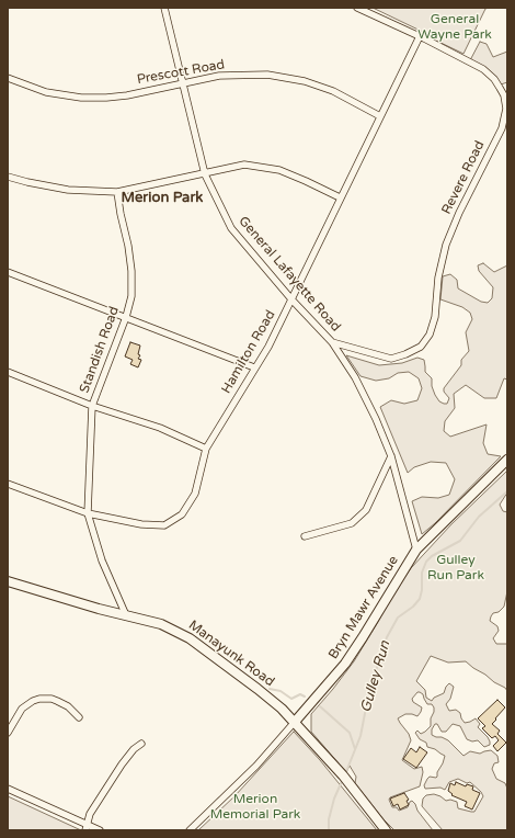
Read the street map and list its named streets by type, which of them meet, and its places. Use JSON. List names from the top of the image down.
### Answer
{
  "streets": {
    "street": [
      "Prescott Road",
      "Revere Road",
      "General Lafayette Road",
      "Standish Road",
      "Hamilton Road",
      "Bryn Mawr Avenue",
      "Manayunk Road"
    ]
  },
  "crossings": [
    ["Prescott Road", "General Lafayette Road"],
    ["Prescott Road", "Hamilton Road"],
    ["Revere Road", "General Lafayette Road"],
    ["Revere Road", "Hamilton Road"],
    ["General Lafayette Road", "Hamilton Road"],
    ["General Lafayette Road", "Bryn Mawr Avenue"],
    ["Standish Road", "Hamilton Road"],
    ["Standish Road", "Manayunk Road"],
    ["Bryn Mawr Avenue", "Manayunk Road"]
  ],
  "districts": ["Merion Park"],
  "water": ["Gulley Run"],
  "parks": ["General Wayne Park", "Gulley Run Park", "Merion Memorial Park"]
}
